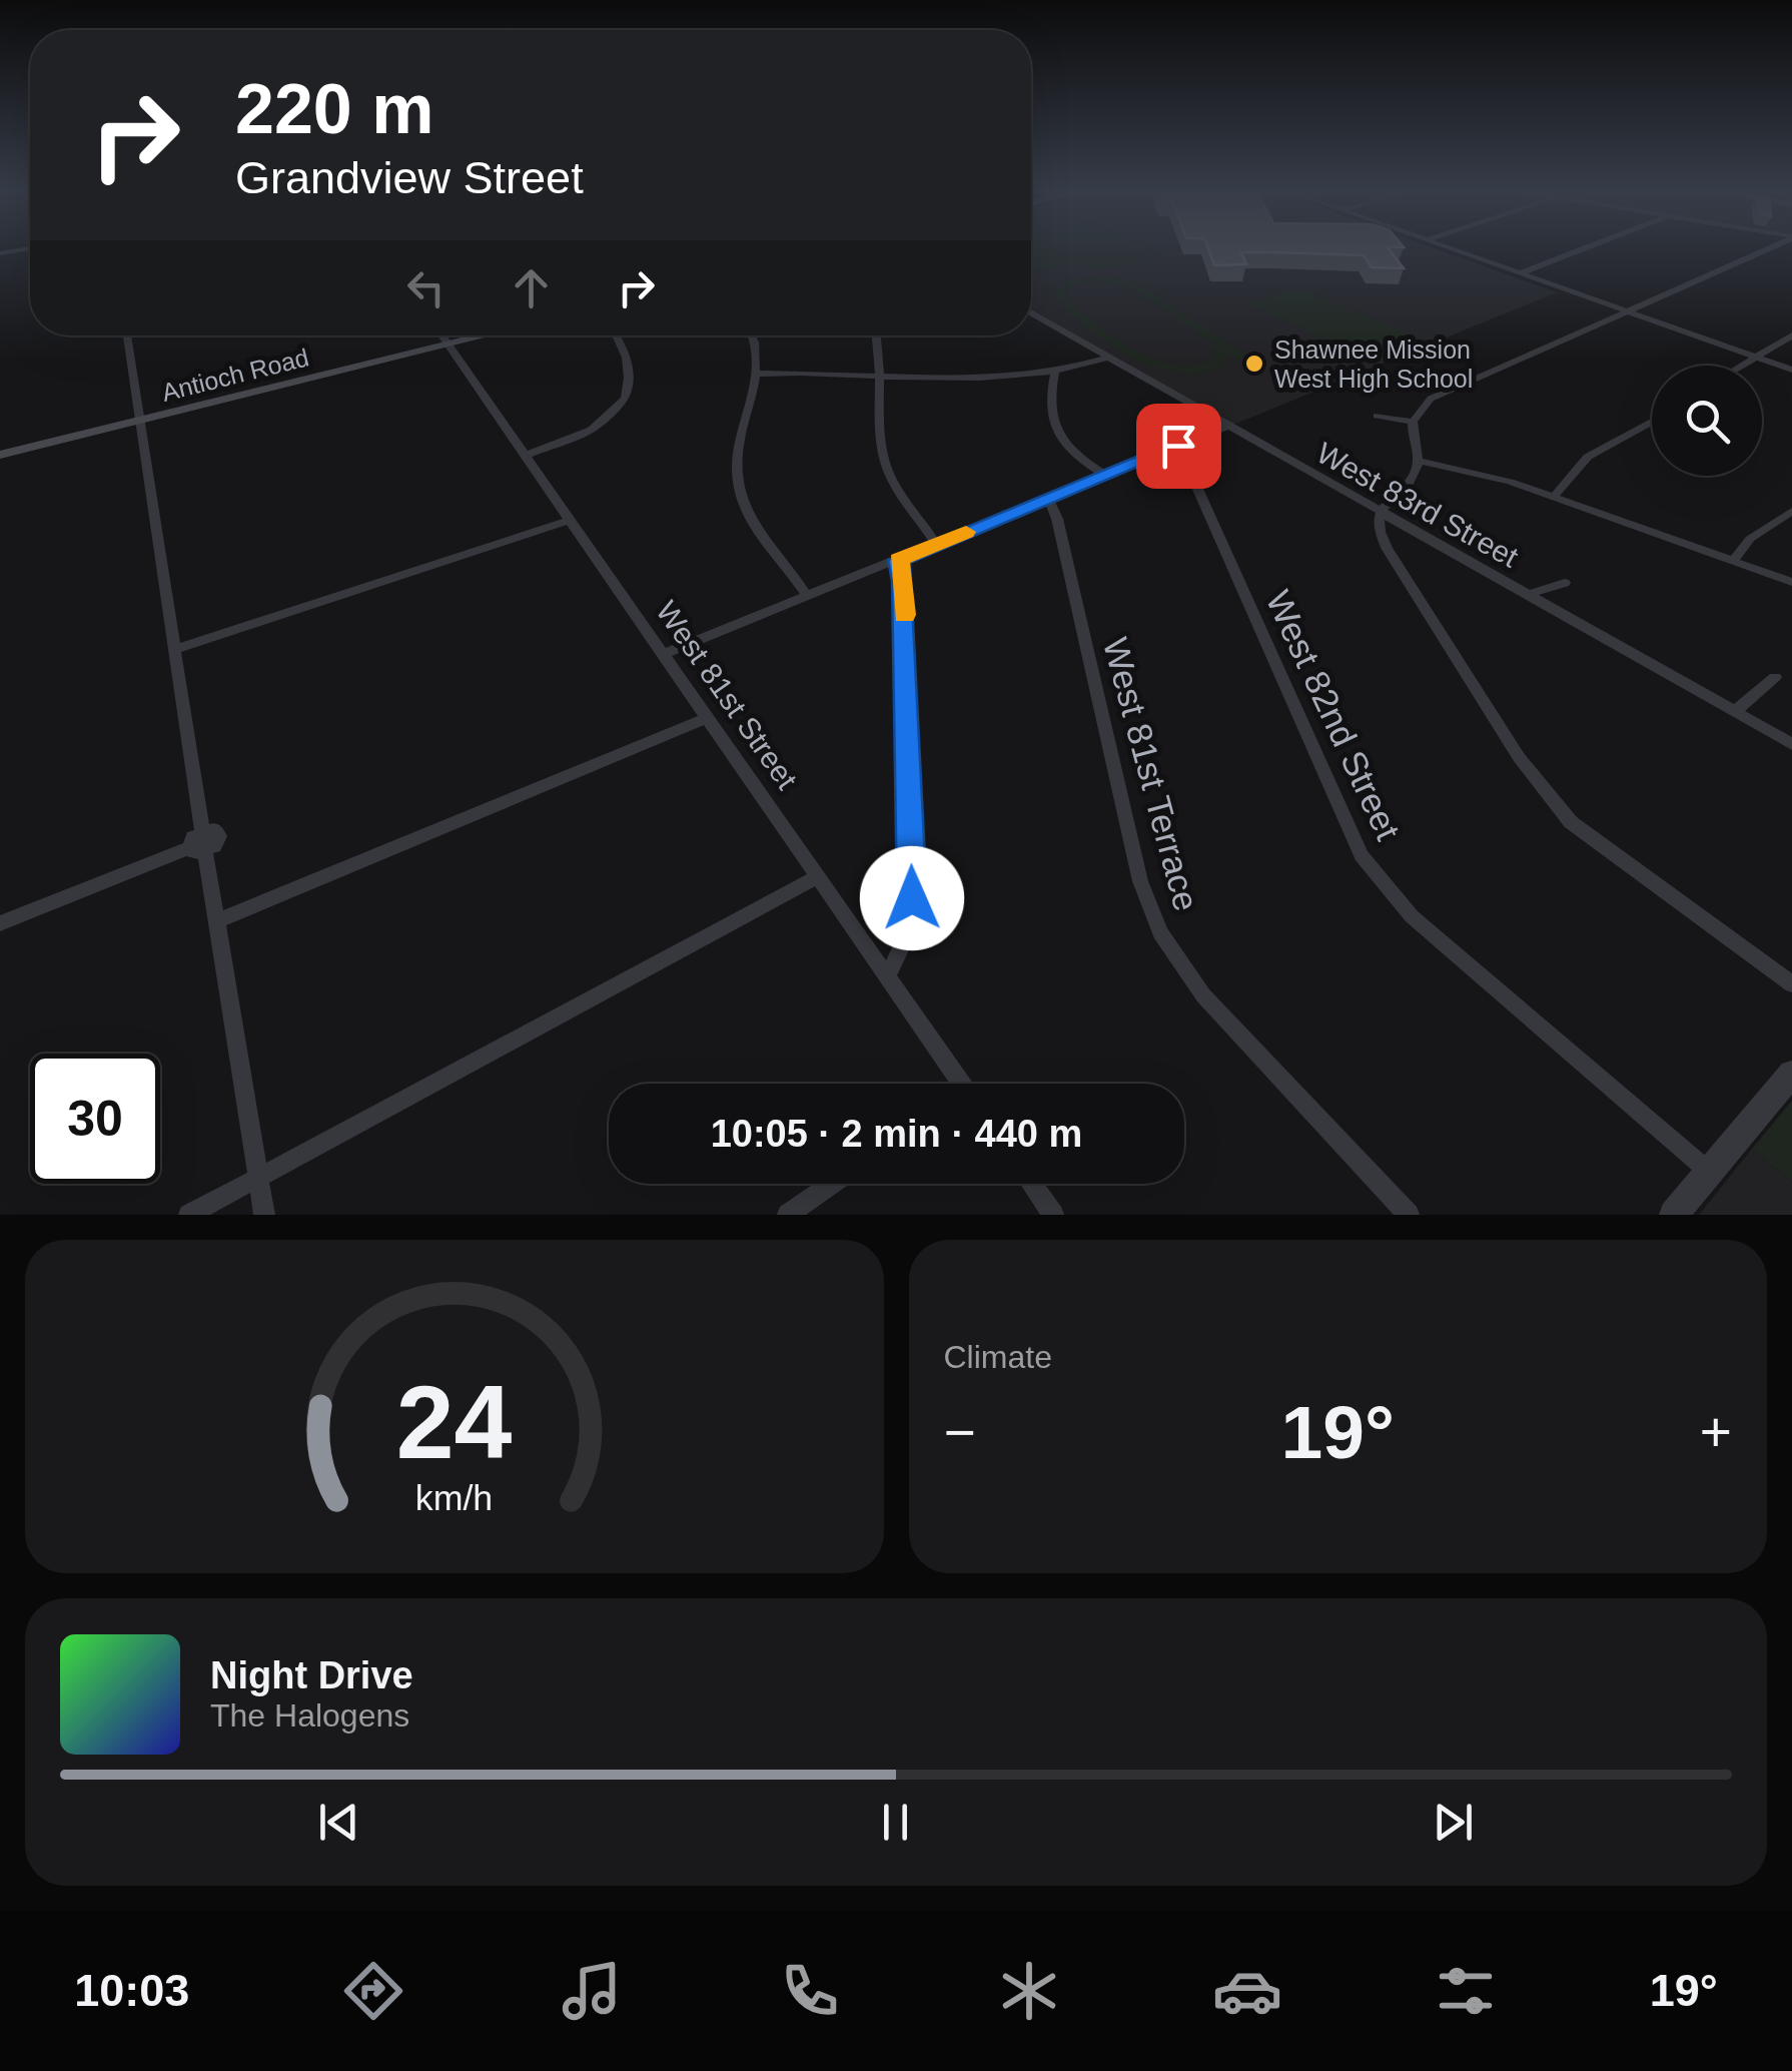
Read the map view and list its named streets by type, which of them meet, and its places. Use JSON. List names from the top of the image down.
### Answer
{
  "streets": {
    "main road": ["Antioch Road"],
    "street": [
      "West 83rd Street",
      "West 81st Street",
      "West 82nd Street",
      "West 81st Terrace"
    ]
  },
  "crossings": [
    ["Antioch Road", "West 81st Street"]
  ],
  "places": ["Shawnee Mission West High School"],
  "page": {
    "turn": ["220 m", "Grandview Street"],
    "limit": "30",
    "trip": "10:05 · 2 min · 440 m",
    "tile": "Climate",
    "heat": ["−", "19°", "+"],
    "song": ["Night Drive", "The Halogens"],
    "tabs": ["10:03", "19°"],
    "gauge": ["24", "km/h"]
  }
}
